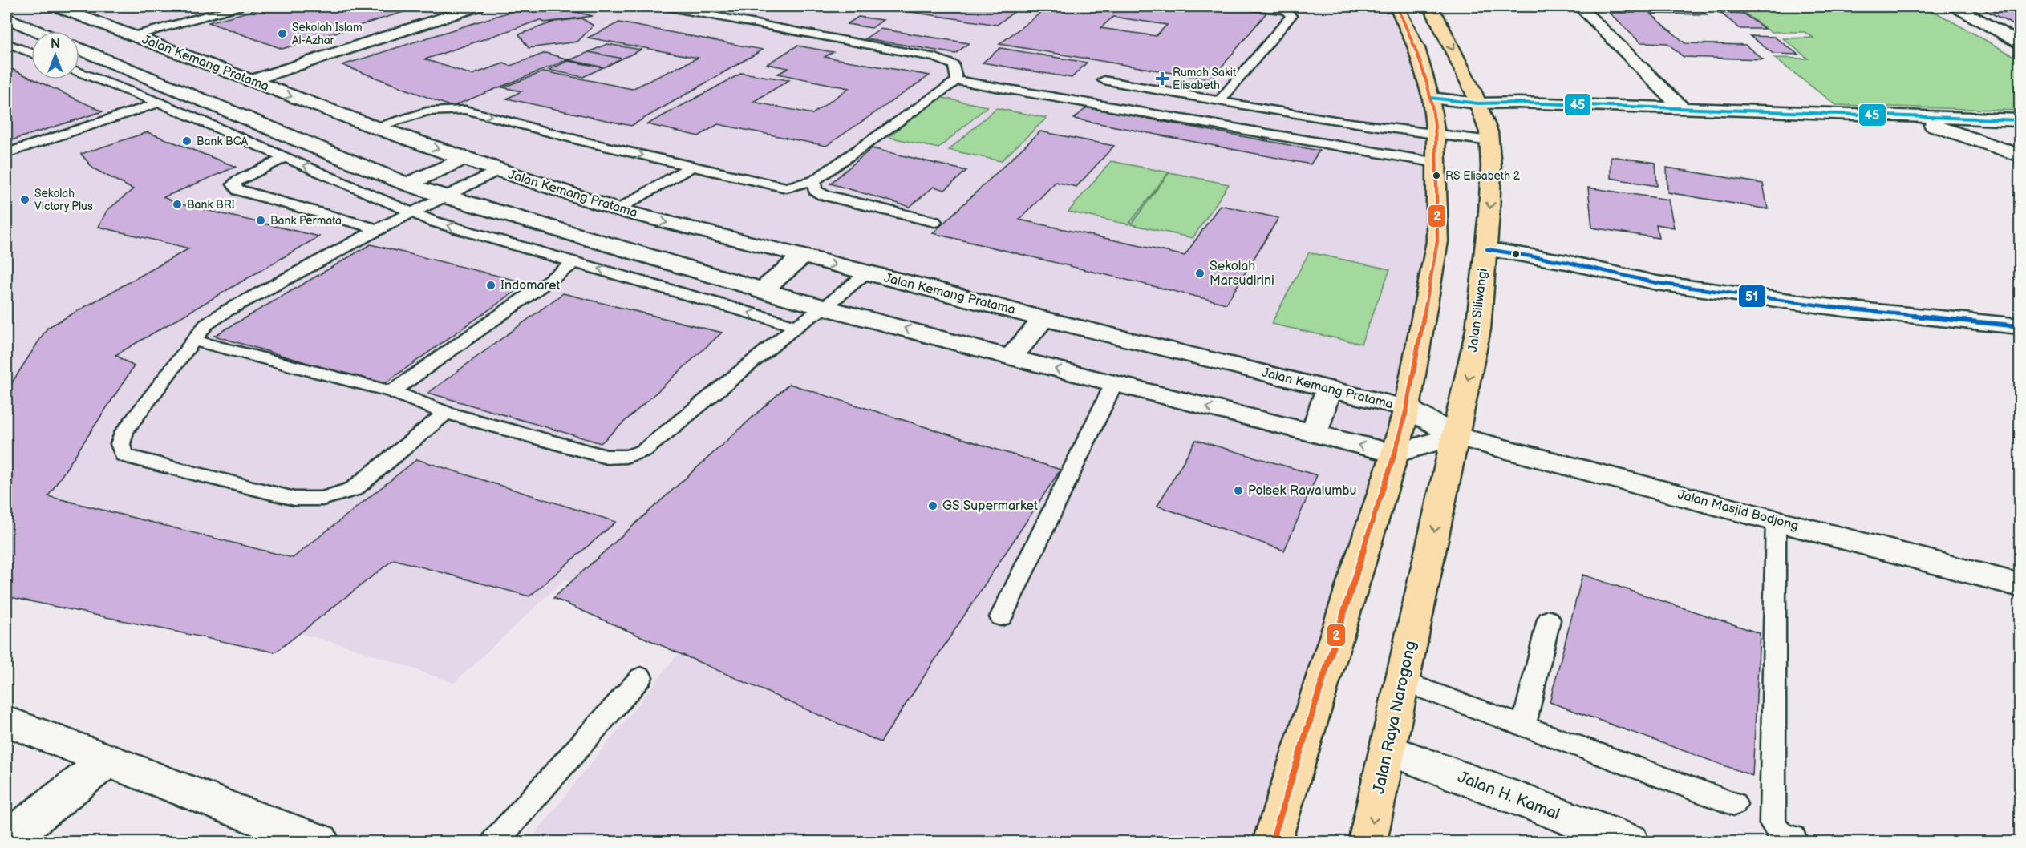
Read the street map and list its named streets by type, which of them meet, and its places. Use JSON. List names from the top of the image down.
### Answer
{
  "streets": {
    "main road": ["Jalan Siliwangi", "Jalan Raya Narogong"],
    "street": ["Jalan Kemang Pratama", "Jalan Masjid Bodjong", "Jalan H. Kamal"]
  },
  "crossings": [
    ["Jalan Kemang Pratama", "Jalan Siliwangi"],
    ["Jalan Kemang Pratama", "Jalan Masjid Bodjong"],
    ["Jalan Siliwangi", "Jalan Masjid Bodjong"],
    ["Jalan Siliwangi", "Jalan Raya Narogong"],
    ["Jalan Raya Narogong", "Jalan H. Kamal"]
  ],
  "places": {
    "other": [
      "Sekolah Islam Al-Azhar",
      "Bank BCA",
      "RS Elisabeth 2",
      "Sekolah Victory Plus",
      "Bank BRI",
      "Bank Permata",
      "Sekolah Marsudirini",
      "Indomaret",
      "Polsek Rawalumbu",
      "GS Supermarket"
    ],
    "health": ["Rumah Sakit Elisabeth"]
  },
  "lines": ["transit line 2", "transit line 45", "transit line 51"],
  "north": "top"
}
